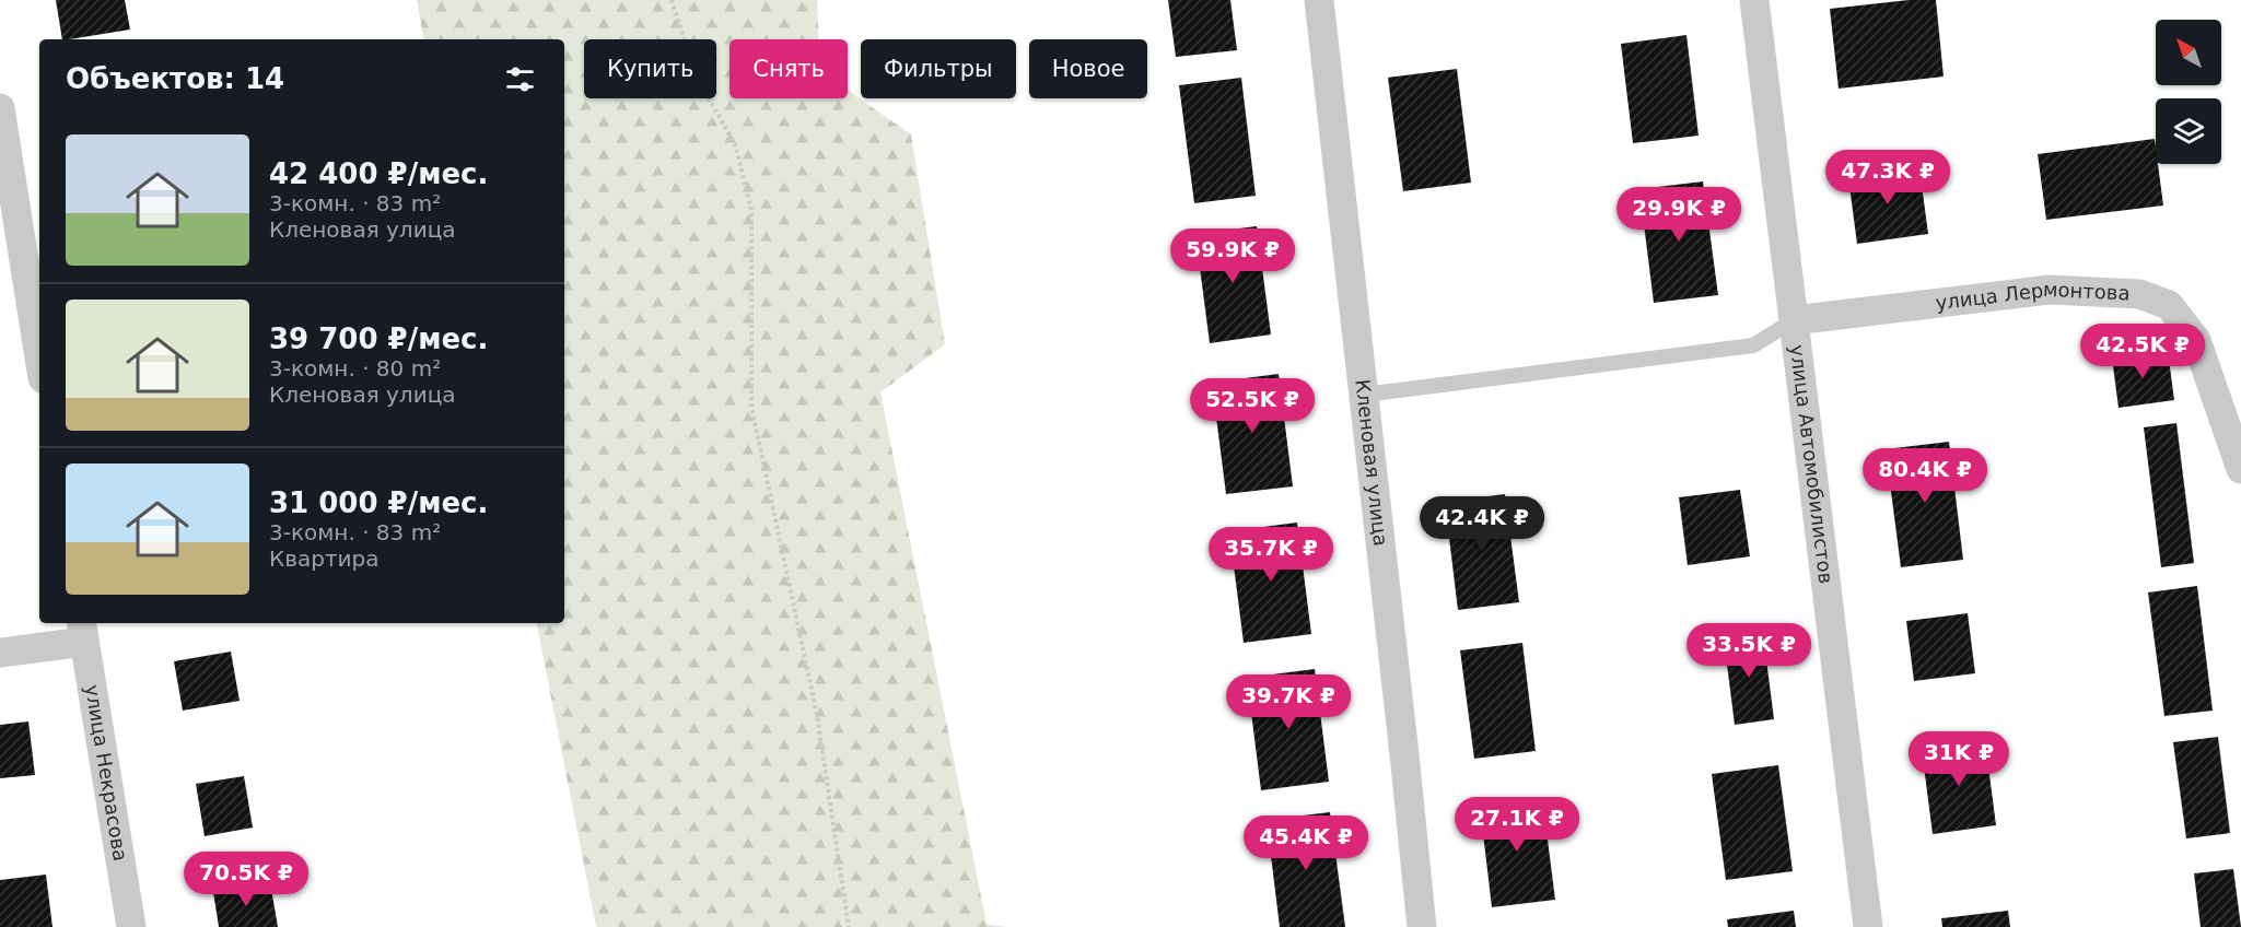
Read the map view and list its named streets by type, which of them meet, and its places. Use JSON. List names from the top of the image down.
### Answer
{
  "streets": {
    "street": [
      "улица Лермонтова",
      "Кленовая улица",
      "улица Автомобилистов",
      "улица Некрасова"
    ]
  },
  "crossings": [
    ["улица Лермонтова", "улица Автомобилистов"]
  ],
  "north": "top left",
  "page": {
    "chip": [
      "Купить",
      "Снять",
      "Фильтры",
      "Новое"
    ],
    "heading": "Объектов: 14",
    "list": [
      {
        "name": "42 400 ₽/мес.",
        "note": "3-комн. · 83 m² · Кленовая улица"
      },
      {
        "name": "39 700 ₽/мес.",
        "note": "3-комн. · 80 m² · Кленовая улица"
      },
      {
        "name": "31 000 ₽/мес.",
        "note": "3-комн. · 83 m² · Квартира"
      }
    ],
    "price": [
      "47.3K ₽",
      "29.9K ₽",
      "59.9K ₽",
      "42.5K ₽",
      "52.5K ₽",
      "80.4K ₽",
      "42.4K ₽",
      "35.7K ₽",
      "33.5K ₽",
      "39.7K ₽",
      "31K ₽",
      "27.1K ₽",
      "45.4K ₽",
      "70.5K ₽"
    ]
  }
}
